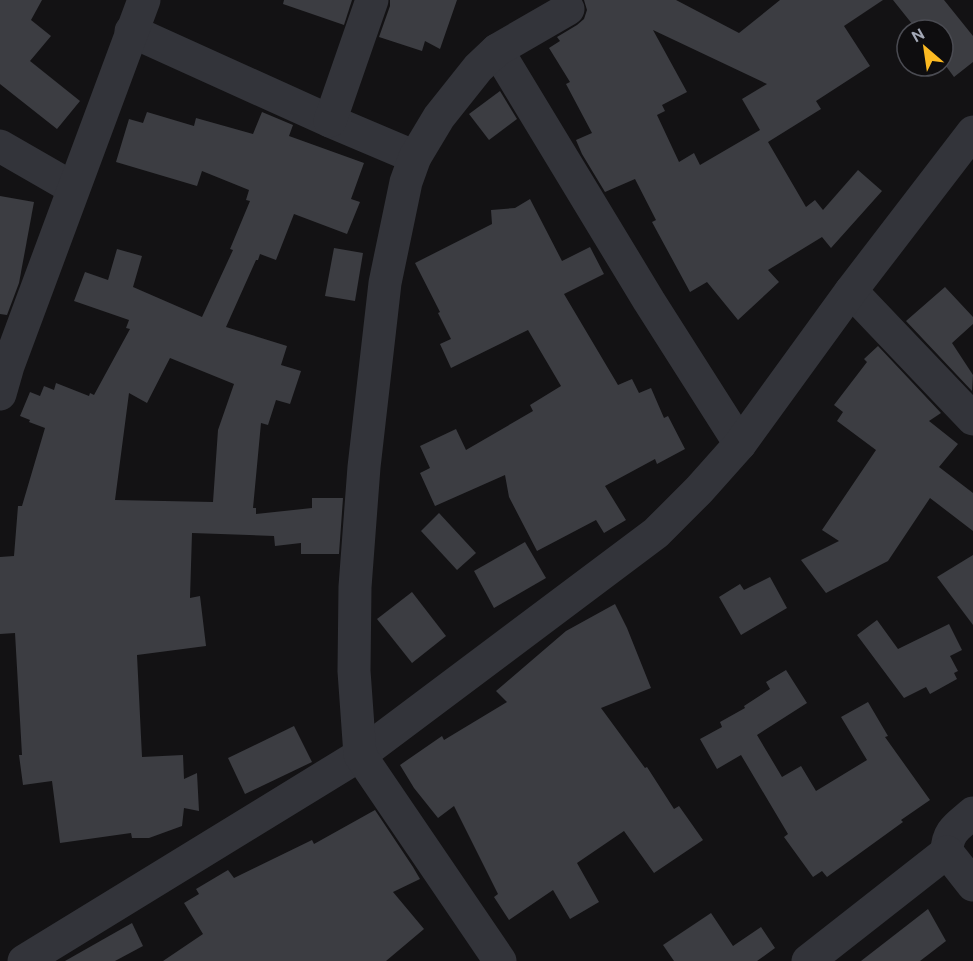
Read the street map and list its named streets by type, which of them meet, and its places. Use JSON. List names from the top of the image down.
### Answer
{
  "north": "top left"
}
